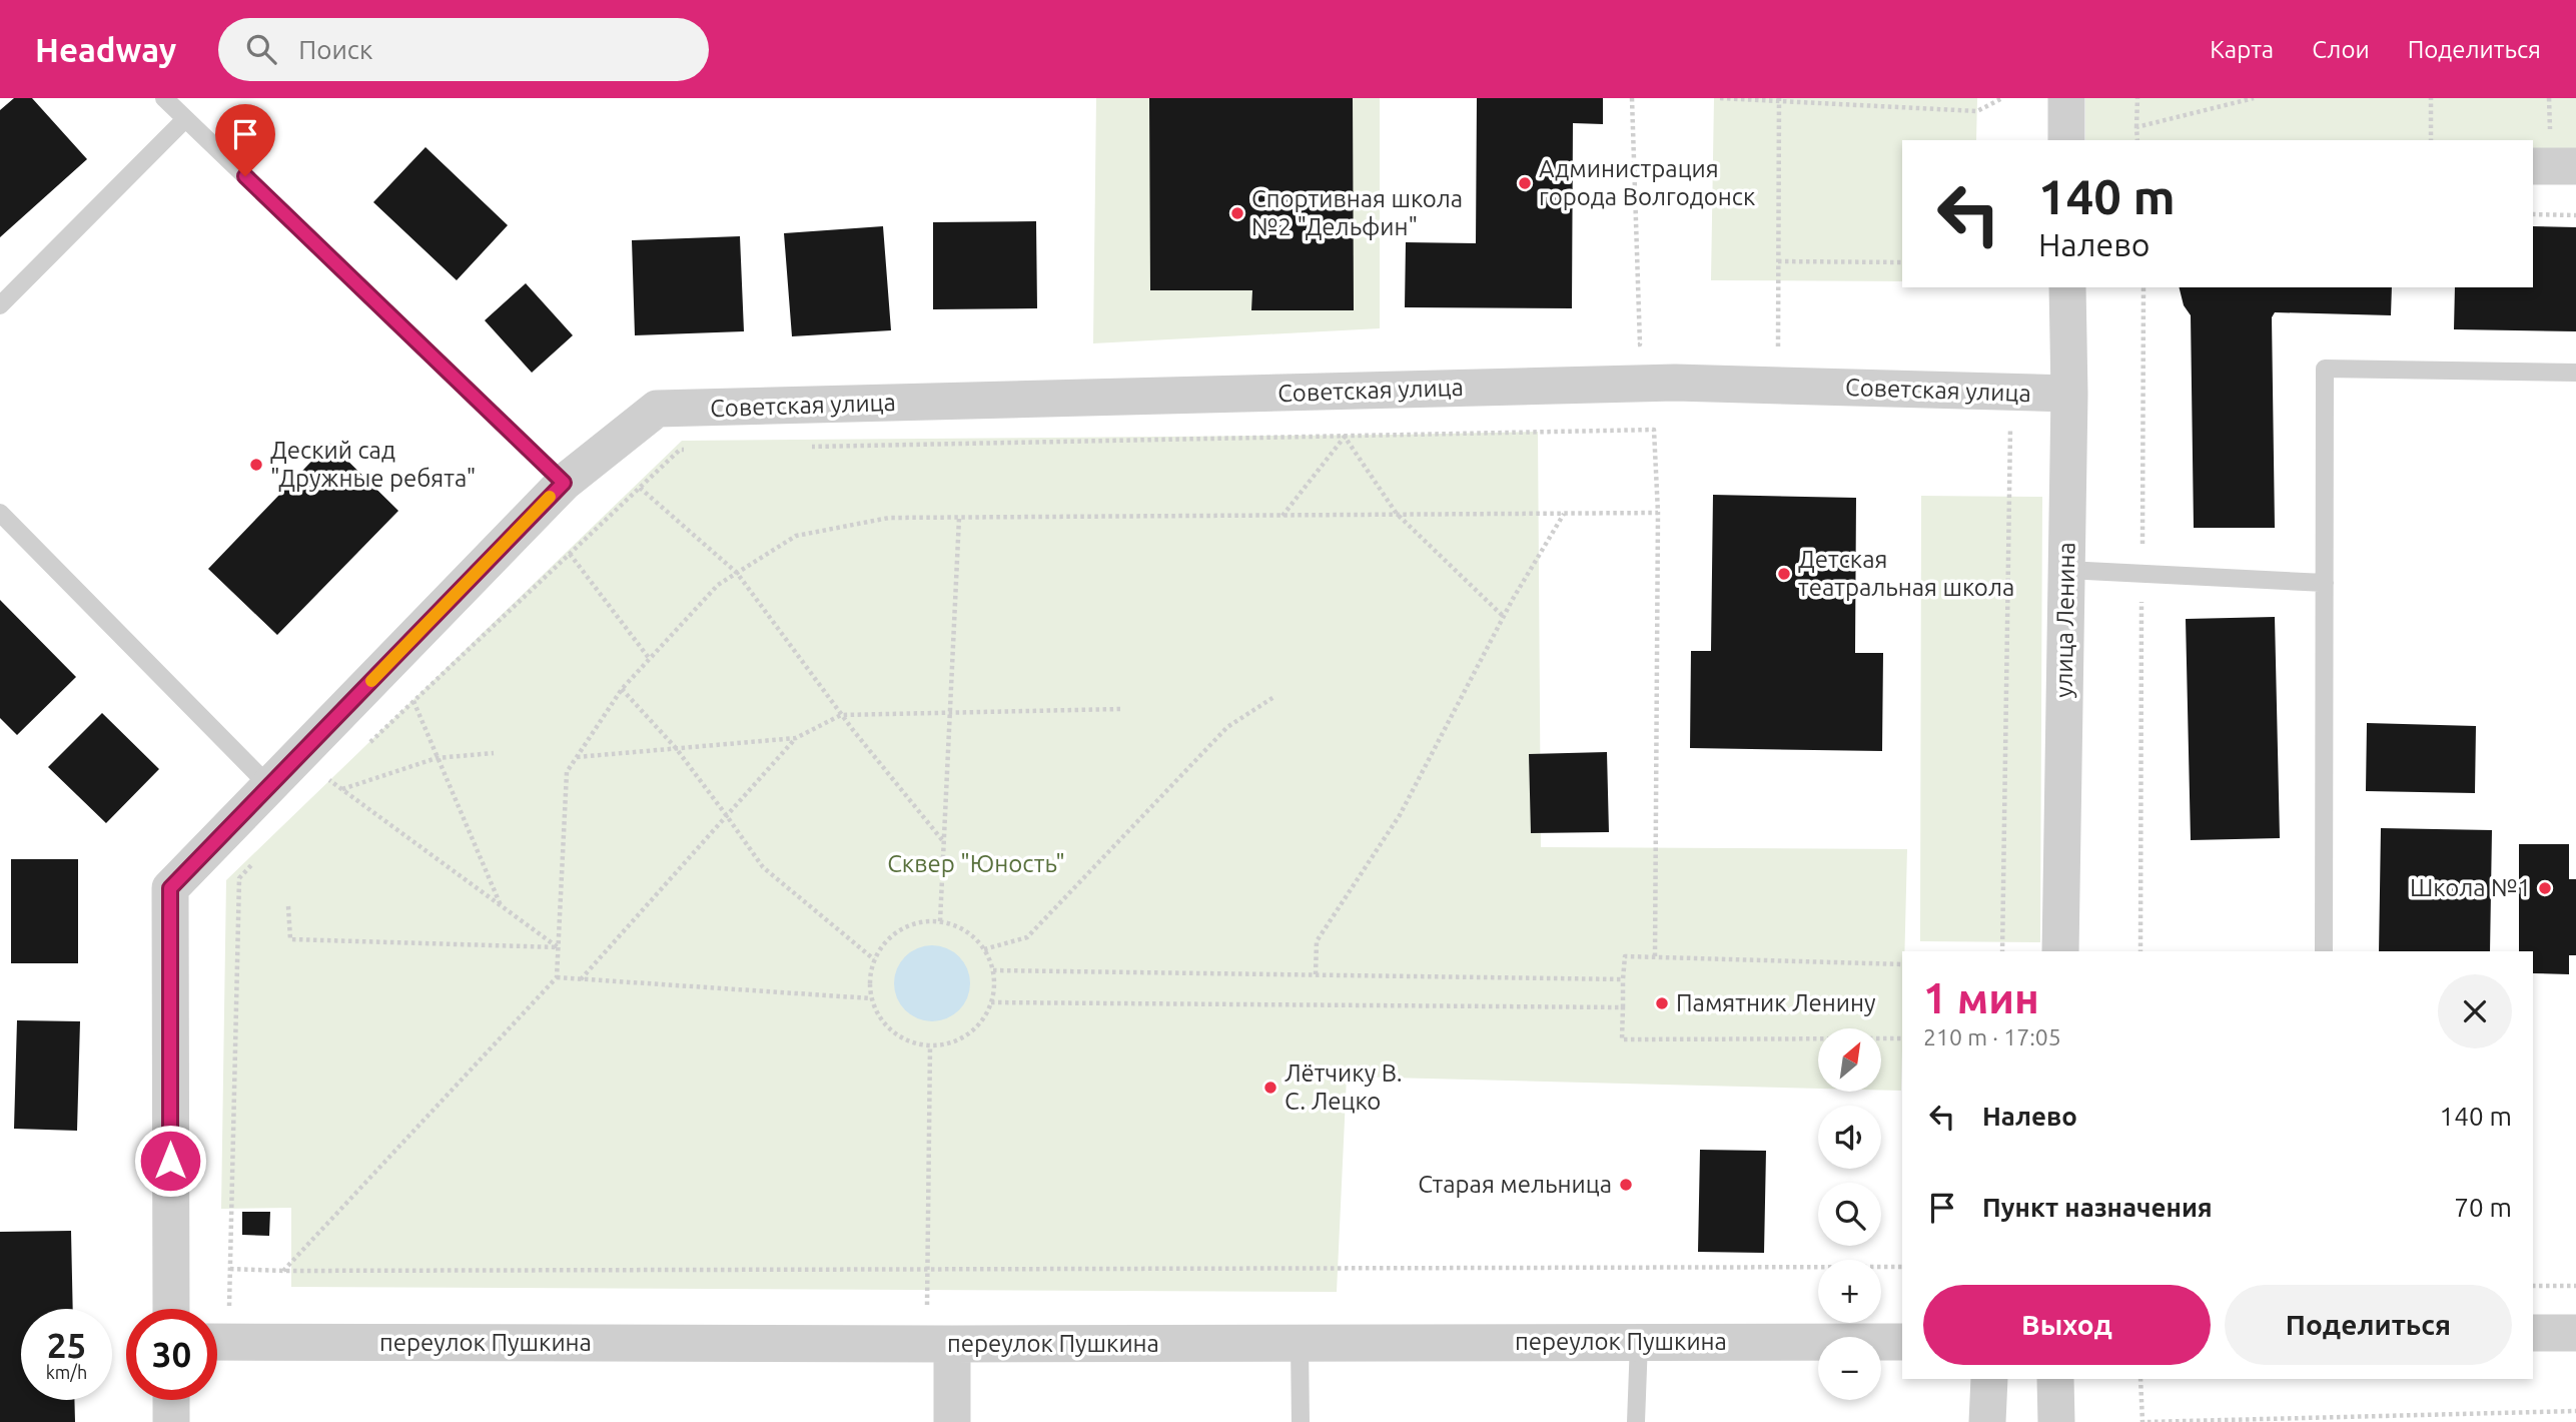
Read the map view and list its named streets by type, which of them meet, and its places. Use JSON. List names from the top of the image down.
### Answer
{
  "streets": {
    "street": ["Советская улица", "улица Ленина", "переулок Пушкина"]
  },
  "crossings": [
    ["Советская улица", "улица Ленина"]
  ],
  "parks": ["Сквер \"Юность\""],
  "places": [
    "Администрация города Волгодонск",
    "Спортивная школа №2 \"Дельфин\"",
    "Деский сад \"Дружные ребята\"",
    "Детская театральная школа",
    "Школа №1",
    "Памятник Ленину",
    "Лётчику В. С. Лецко",
    "Старая мельница"
  ],
  "north": "top right",
  "page": {
    "header": "Headway",
    "search": "Поиск",
    "nav": ["Карта", "Слои", "Поделиться"],
    "turn": ["140 m", "Налево"],
    "heading": ["1 мин", "210 m · 17:05"],
    "map_buttons": ["+", "−"],
    "list": [
      {
        "name": "Налево",
        "value": "140 m"
      },
      {
        "name": "Пункт назначения",
        "value": "70 m"
      }
    ],
    "buttons": ["Выход", "Поделиться"],
    "speed": "25 km/h",
    "limit": "30"
  }
}
